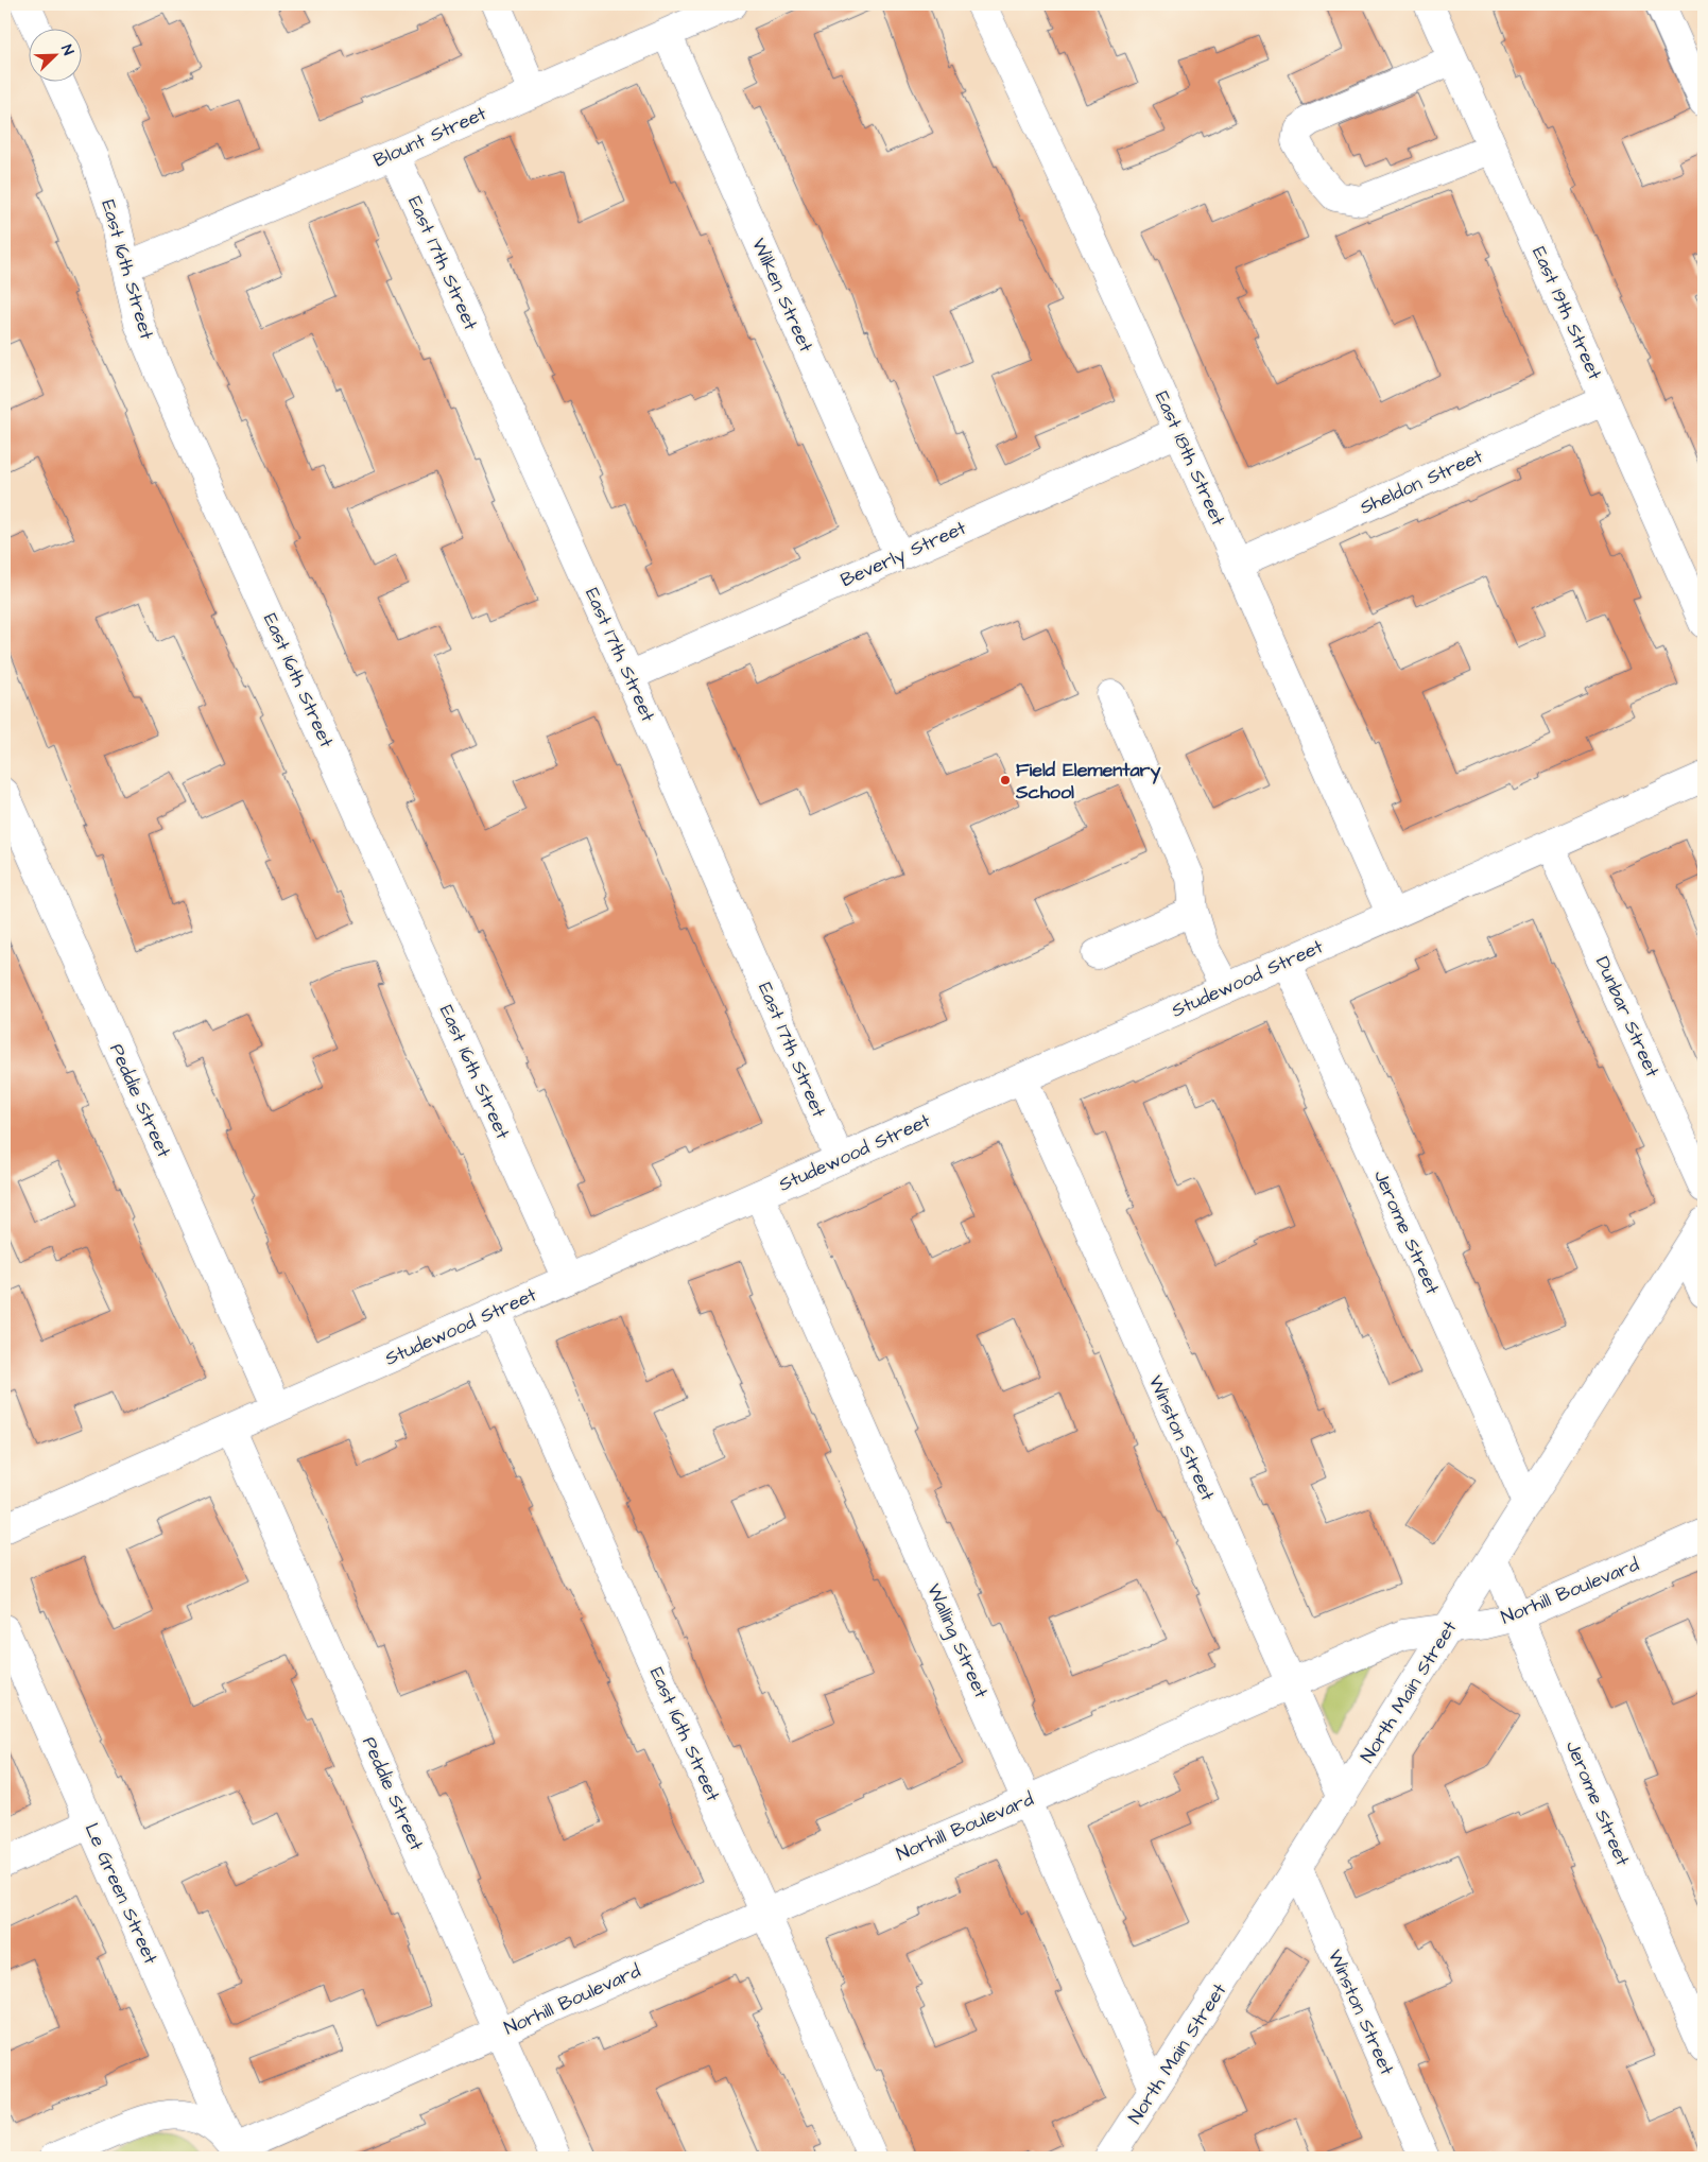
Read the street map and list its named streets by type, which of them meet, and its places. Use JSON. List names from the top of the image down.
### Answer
{
  "streets": {
    "street": [
      "Blount Street",
      "East 17th Street",
      "East 16th Street",
      "Wilken Street",
      "East 19th Street",
      "East 18th Street",
      "Sheldon Street",
      "Beverly Street",
      "Studewood Street",
      "Dunbar Street",
      "Peddie Street",
      "Jerome Street",
      "Winston Street",
      "Norhill Boulevard",
      "Walling Street",
      "North Main Street",
      "Le Green Street"
    ]
  },
  "crossings": [
    ["Blount Street", "East 17th Street"],
    ["Blount Street", "East 16th Street"],
    ["Blount Street", "Wilken Street"],
    ["East 17th Street", "Beverly Street"],
    ["East 17th Street", "Studewood Street"],
    ["East 16th Street", "Studewood Street"],
    ["East 16th Street", "Norhill Boulevard"],
    ["Wilken Street", "Beverly Street"],
    ["East 19th Street", "Sheldon Street"],
    ["East 18th Street", "Sheldon Street"],
    ["East 18th Street", "Beverly Street"],
    ["East 18th Street", "Studewood Street"],
    ["Studewood Street", "Dunbar Street"],
    ["Studewood Street", "Peddie Street"],
    ["Studewood Street", "Jerome Street"],
    ["Studewood Street", "Winston Street"],
    ["Studewood Street", "Walling Street"],
    ["Peddie Street", "Norhill Boulevard"],
    ["Jerome Street", "Norhill Boulevard"],
    ["Jerome Street", "North Main Street"],
    ["Winston Street", "Norhill Boulevard"],
    ["Winston Street", "North Main Street"],
    ["Norhill Boulevard", "Walling Street"],
    ["Norhill Boulevard", "North Main Street"],
    ["Norhill Boulevard", "Le Green Street"],
    ["Walling Street", "North Main Street"]
  ],
  "places": ["Field Elementary School"],
  "north": "top right"
}
